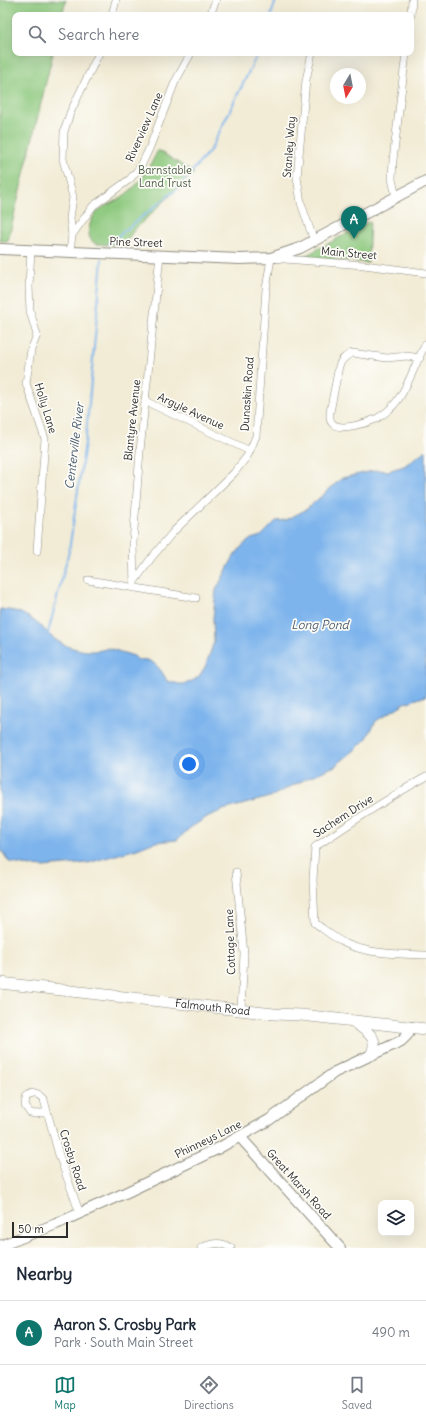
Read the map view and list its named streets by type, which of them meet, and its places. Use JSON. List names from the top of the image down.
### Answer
{
  "streets": {
    "main road": [
      "Pine Street",
      "Falmouth Road",
      "Phinneys Lane",
      "Great Marsh Road"
    ],
    "street": [
      "Riverview Lane",
      "Stanley Way",
      "Main Street",
      "Dunaskin Road",
      "Holly Lane",
      "Argyle Avenue",
      "Blantyre Avenue",
      "Sachem Drive",
      "Cottage Lane",
      "Crosby Road"
    ]
  },
  "crossings": [
    ["Riverview Lane", "Pine Street"],
    ["Stanley Way", "Pine Street"],
    ["Pine Street", "Main Street"],
    ["Pine Street", "Dunaskin Road"],
    ["Pine Street", "Holly Lane"],
    ["Pine Street", "Blantyre Avenue"],
    ["Main Street", "Dunaskin Road"],
    ["Dunaskin Road", "Argyle Avenue"],
    ["Dunaskin Road", "Blantyre Avenue"],
    ["Argyle Avenue", "Blantyre Avenue"],
    ["Cottage Lane", "Falmouth Road"],
    ["Falmouth Road", "Phinneys Lane"],
    ["Phinneys Lane", "Crosby Road"],
    ["Phinneys Lane", "Great Marsh Road"]
  ],
  "water": ["Centerville River", "Long Pond"],
  "parks": ["Barnstable Land Trust"],
  "scale_bar": "50 m",
  "north": "bottom",
  "page": {
    "search": "Search here",
    "pins": "A",
    "scale": "50 m",
    "heading": "Nearby",
    "list": [
      {
        "mark": "A",
        "name": "Aaron S. Crosby Park",
        "note": "Park · South Main Street",
        "value": "490 m"
      }
    ],
    "nav": ["Map", "Directions", "Saved"]
  }
}
